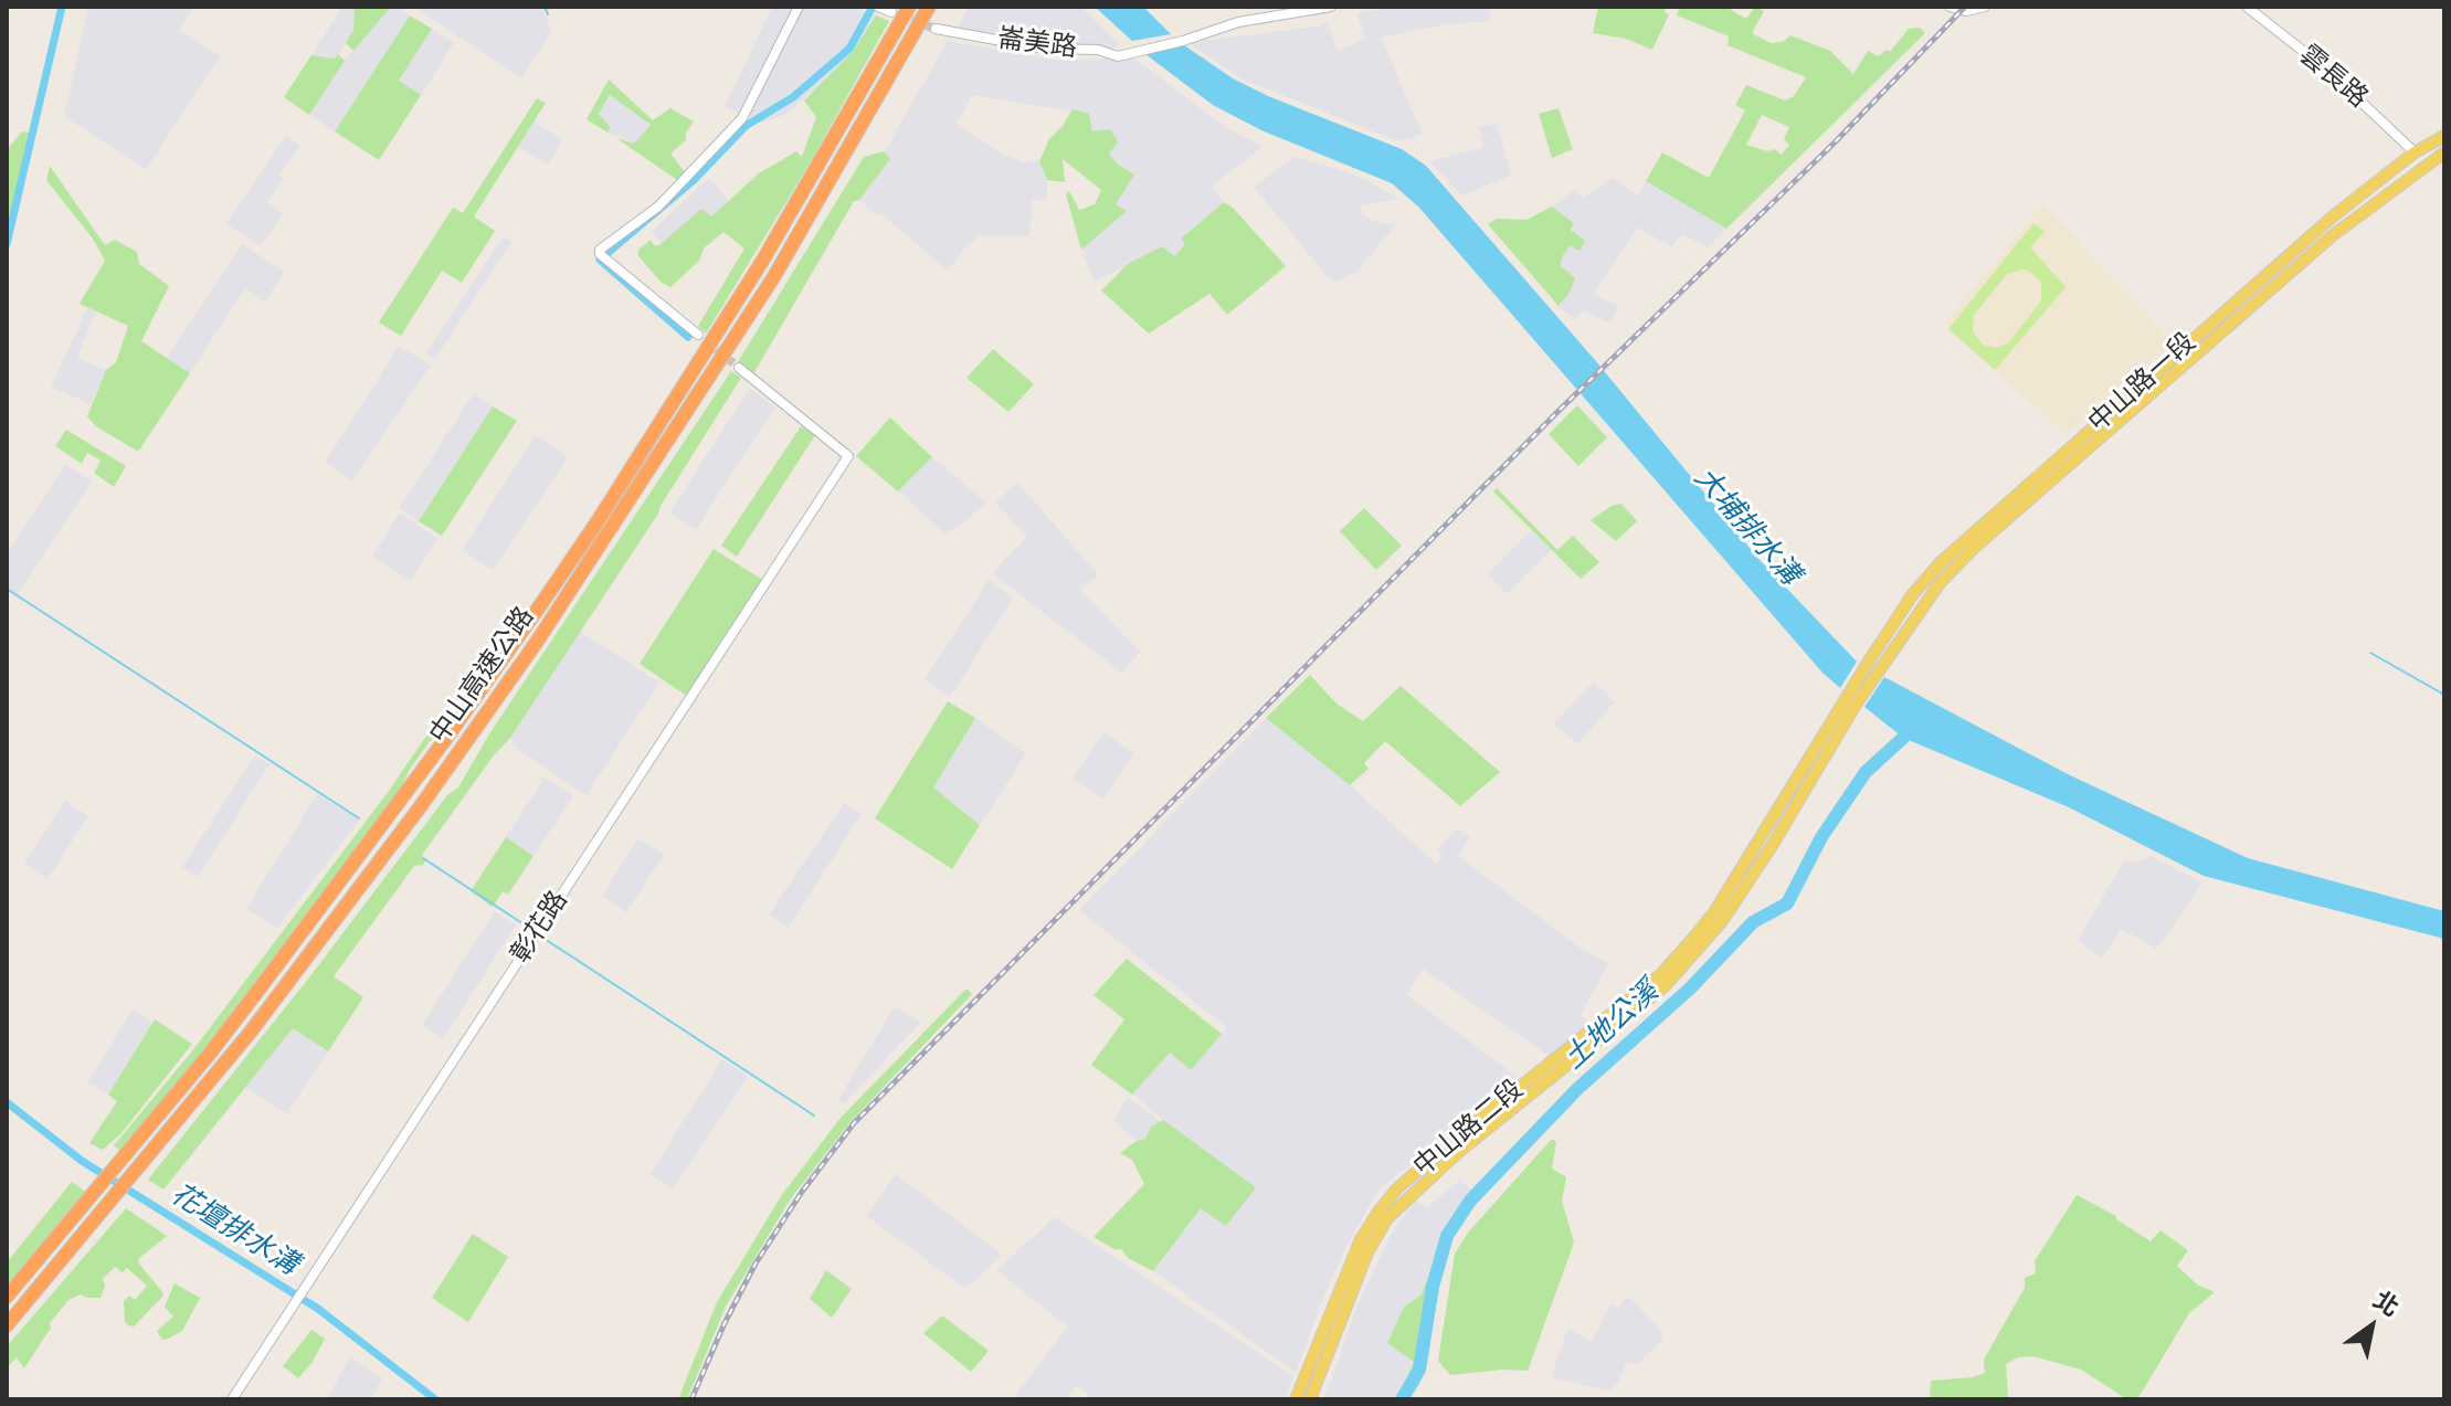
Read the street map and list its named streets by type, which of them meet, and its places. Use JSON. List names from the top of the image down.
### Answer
{
  "streets": {
    "highway": ["中山高速公路"],
    "main road": ["中山路一段", "中山路二段"],
    "street": ["崙美路", "雲長路", "彰花路"]
  },
  "crossings": [
    ["雲長路", "中山路一段"]
  ],
  "water": ["大埔排水溝", "土地公溪", "花壇排水溝"],
  "north": "top right"
}
